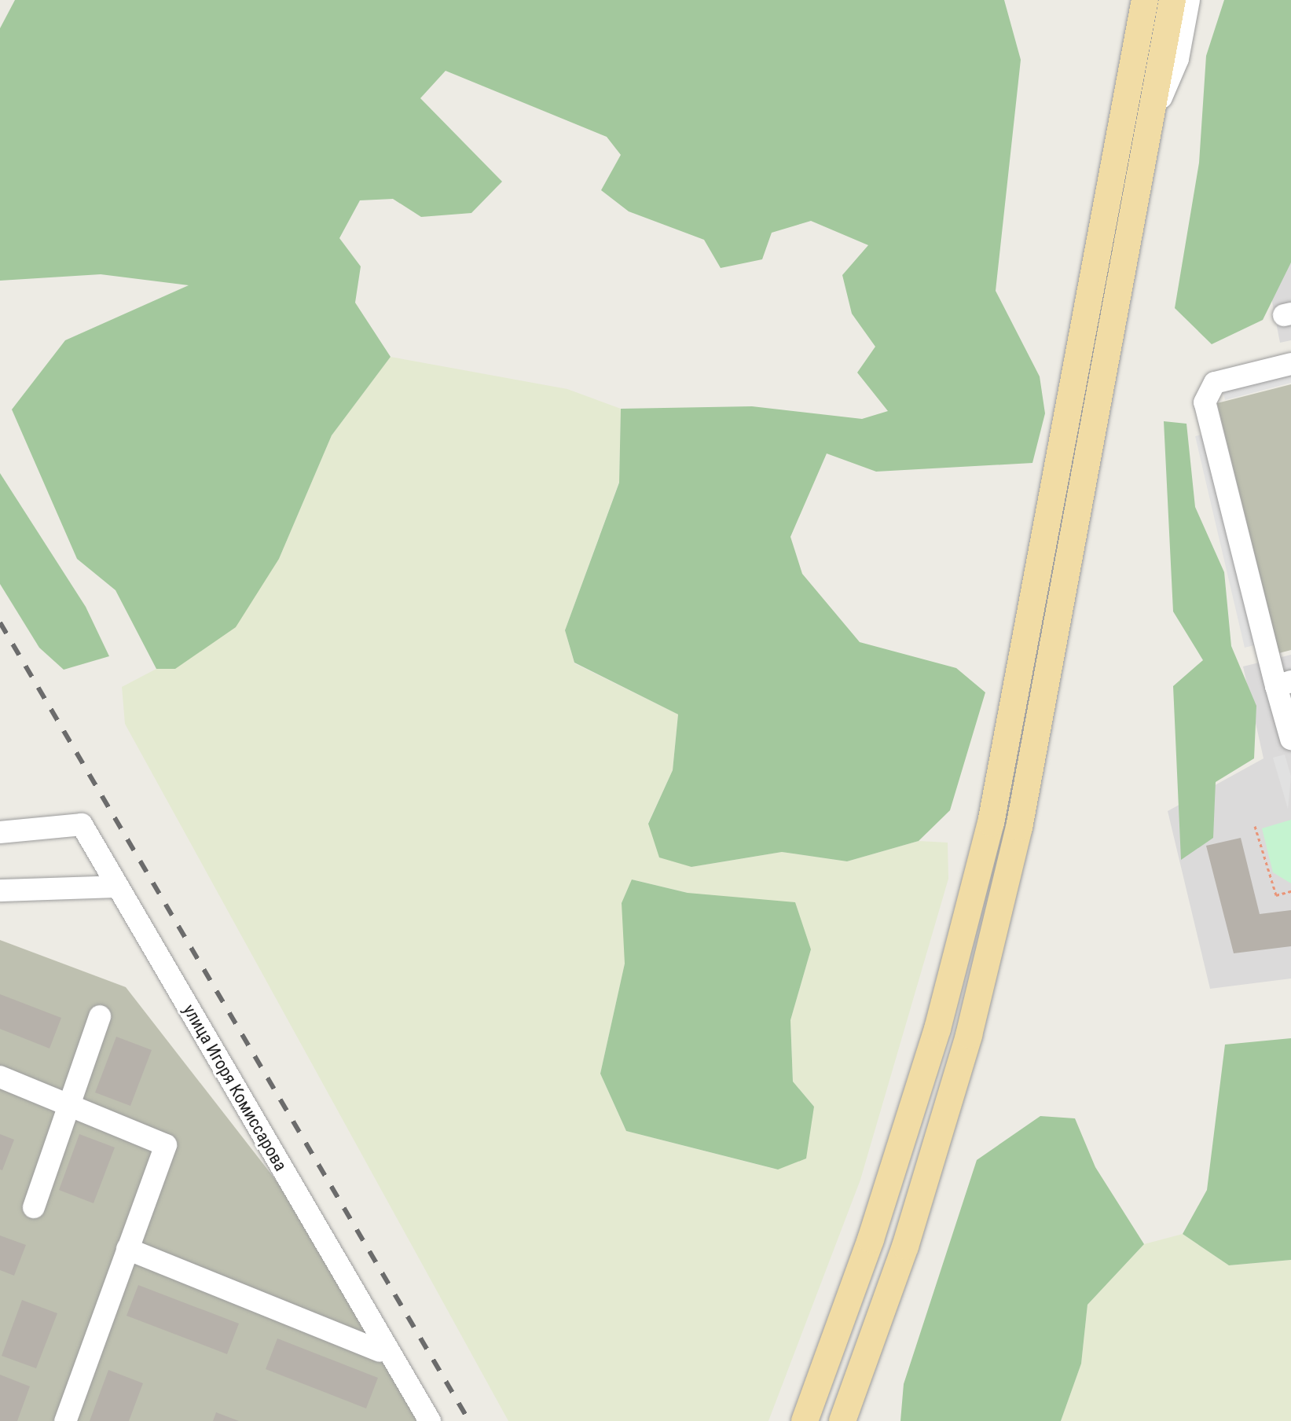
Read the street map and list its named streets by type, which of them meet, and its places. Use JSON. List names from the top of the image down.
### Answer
{
  "streets": {
    "street": ["улица Игоря Комиссарова"]
  }
}
